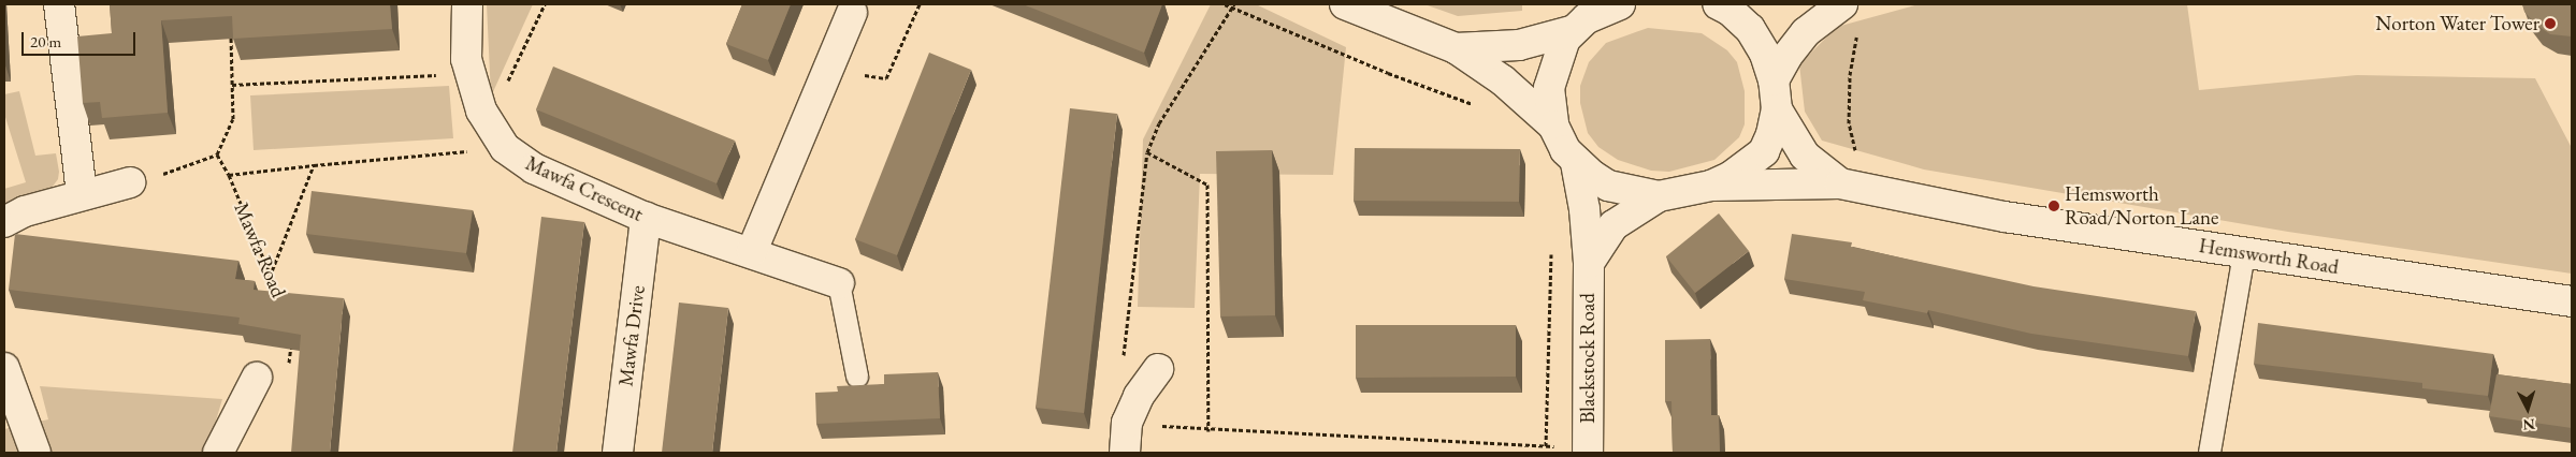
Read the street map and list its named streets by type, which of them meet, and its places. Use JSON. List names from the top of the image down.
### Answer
{
  "streets": {
    "street": [
      "Mawfa Crescent",
      "Hemsworth Road",
      "Mawfa Drive",
      "Blackstock Road"
    ],
    "path": ["Mawfa Road"]
  },
  "crossings": [
    ["Mawfa Crescent", "Mawfa Drive"]
  ],
  "places": ["Norton Water Tower", "Hemsworth Road/Norton Lane"],
  "scale_bar": "20 m",
  "north": "bottom"
}
